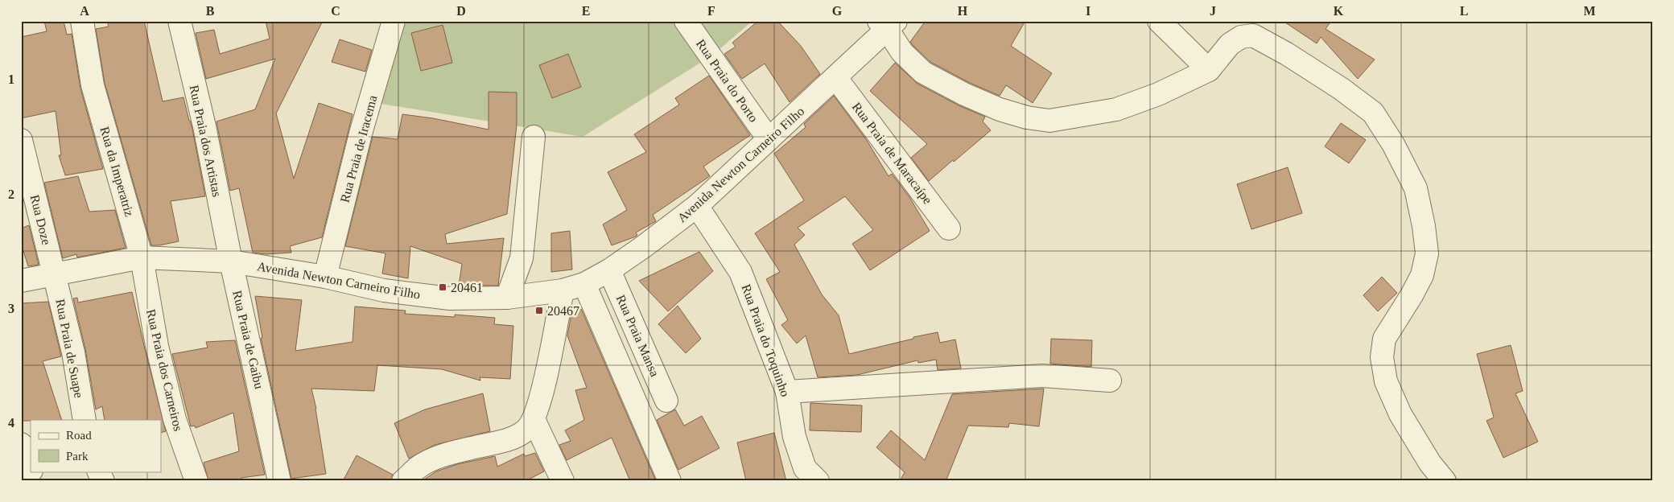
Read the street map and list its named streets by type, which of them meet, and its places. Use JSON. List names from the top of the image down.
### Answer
{
  "streets": {
    "street": [
      "Rua Praia do Porto",
      "Rua Praia dos Artistas",
      "Rua Praia de Iracema",
      "Rua Praia de Maracaípe",
      "Avenida Newton Carneiro Filho",
      "Rua da Imperatriz",
      "Rua Doze",
      "Rua Praia Mansa",
      "Rua Praia de Gaibu",
      "Rua Praia do Toquinho",
      "Rua Praia de Suape",
      "Rua Praia dos Carneiros"
    ]
  },
  "crossings": [
    ["Rua Praia do Porto", "Avenida Newton Carneiro Filho"],
    ["Rua Praia dos Artistas", "Avenida Newton Carneiro Filho"],
    ["Rua Praia dos Artistas", "Rua Praia de Gaibu"],
    ["Rua Praia de Iracema", "Avenida Newton Carneiro Filho"],
    ["Rua Praia de Maracaípe", "Avenida Newton Carneiro Filho"],
    ["Avenida Newton Carneiro Filho", "Rua da Imperatriz"],
    ["Avenida Newton Carneiro Filho", "Rua Doze"],
    ["Avenida Newton Carneiro Filho", "Rua Praia Mansa"],
    ["Avenida Newton Carneiro Filho", "Rua Praia de Gaibu"],
    ["Avenida Newton Carneiro Filho", "Rua Praia do Toquinho"],
    ["Avenida Newton Carneiro Filho", "Rua Praia de Suape"],
    ["Avenida Newton Carneiro Filho", "Rua Praia dos Carneiros"],
    ["Rua da Imperatriz", "Rua Praia dos Carneiros"],
    ["Rua Doze", "Rua Praia de Suape"]
  ],
  "places": {
    "transit": ["20461", "20467"]
  },
  "legend": ["Road", "Park"],
  "grid": {
    "columns": [
      "A",
      "B",
      "C",
      "D",
      "E",
      "F",
      "G",
      "H",
      "I",
      "J",
      "K",
      "L",
      "M"
    ],
    "rows": [
      "1",
      "2",
      "3",
      "4"
    ]
  }
}
